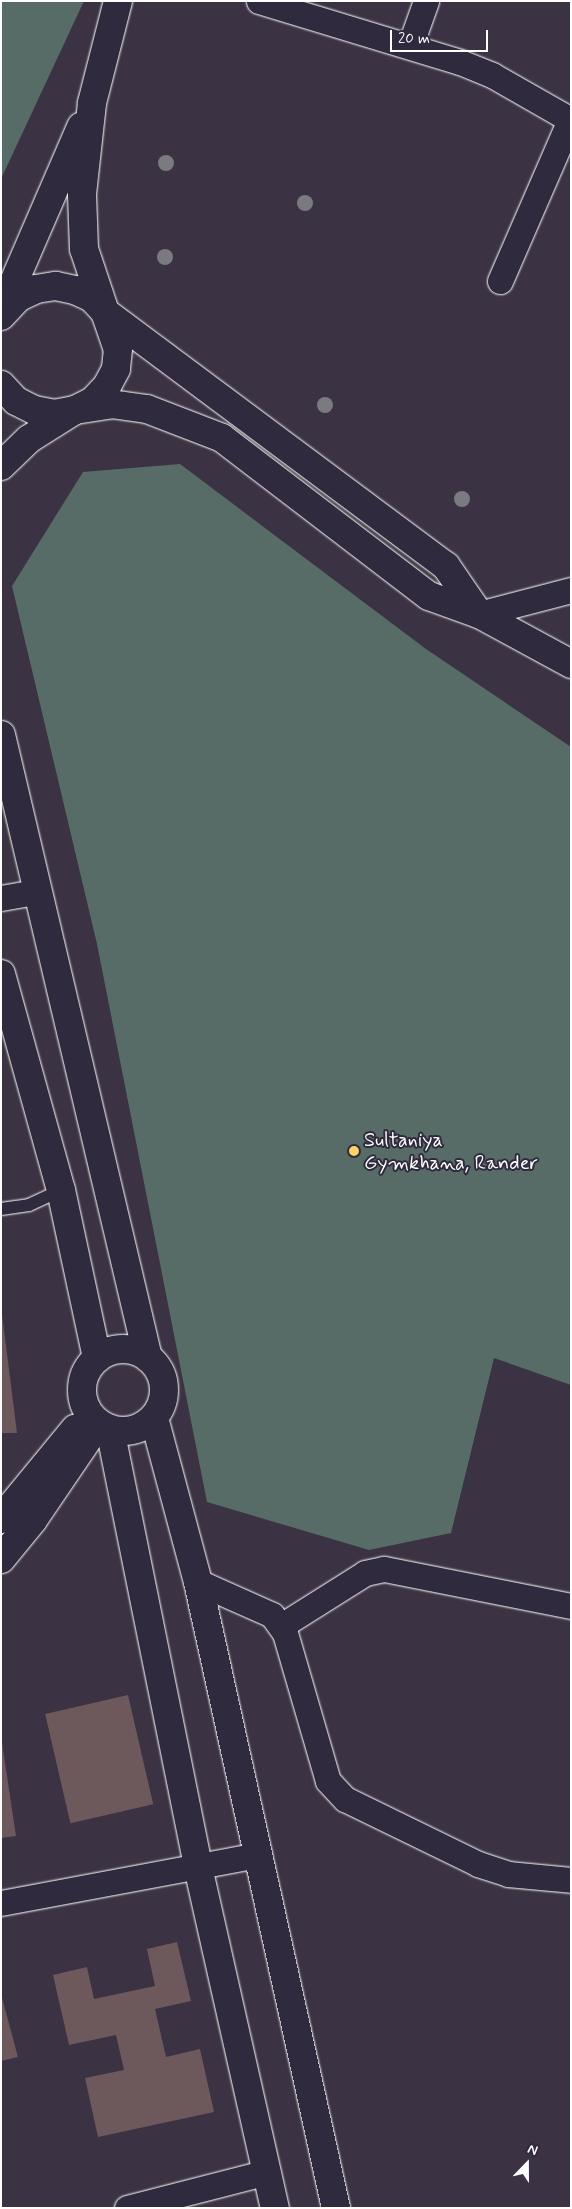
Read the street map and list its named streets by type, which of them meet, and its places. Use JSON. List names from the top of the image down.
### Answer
{
  "places": ["Sultaniya Gymkhana, Rander"],
  "scale_bar": "20 m",
  "north": "top"
}
